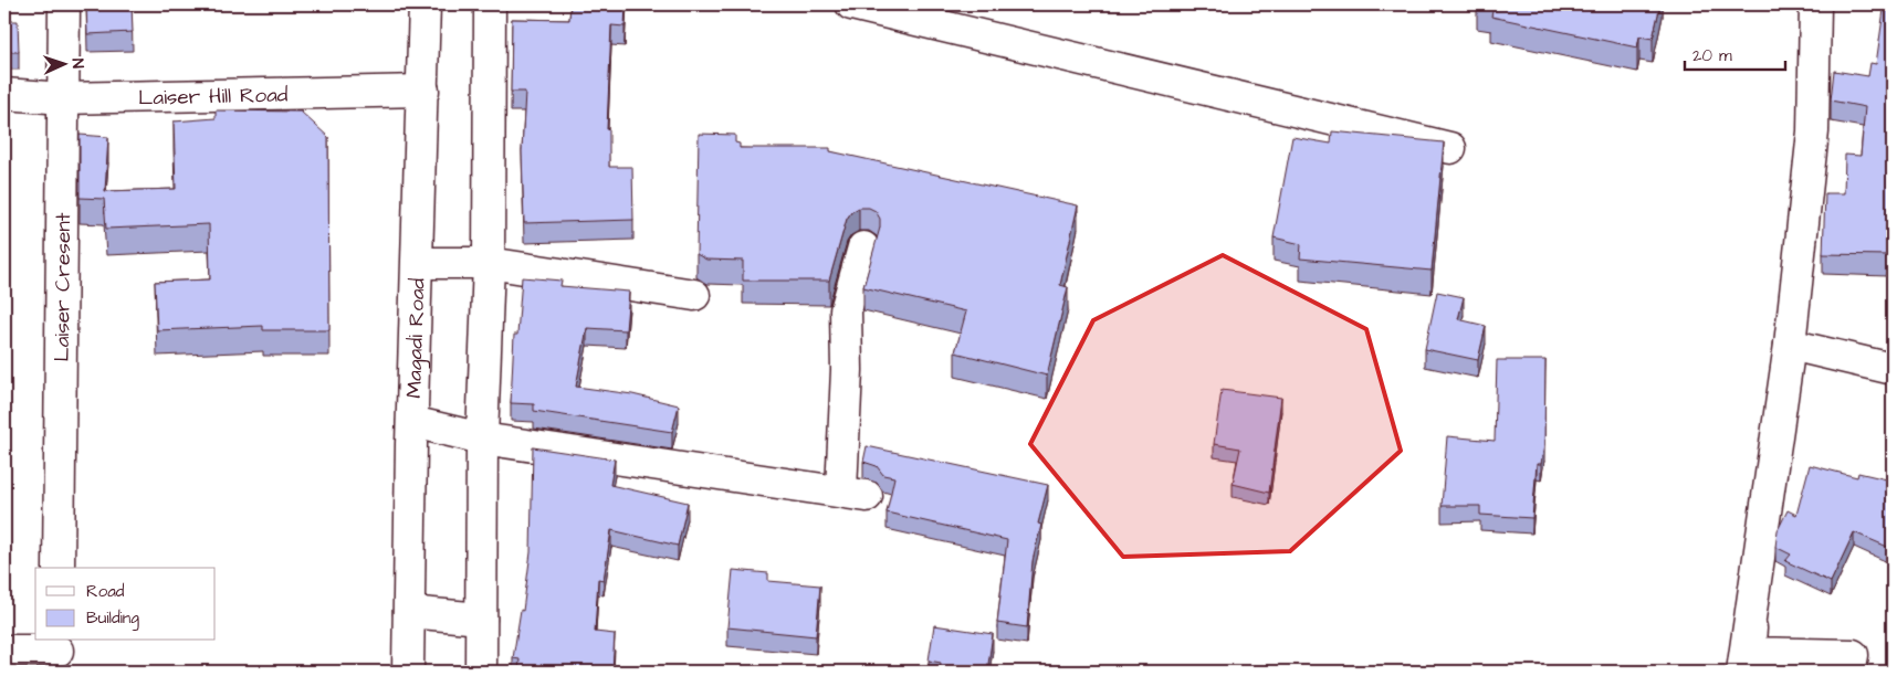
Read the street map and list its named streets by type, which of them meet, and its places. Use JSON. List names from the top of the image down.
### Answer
{
  "streets": {
    "main road": ["Laiser Hill Road", "Laiser Cresent", "Magadi Road"]
  },
  "crossings": [
    ["Laiser Hill Road", "Laiser Cresent"],
    ["Laiser Hill Road", "Magadi Road"]
  ],
  "legend": ["Road", "Building"],
  "scale_bar": "20 m",
  "north": "right"
}
